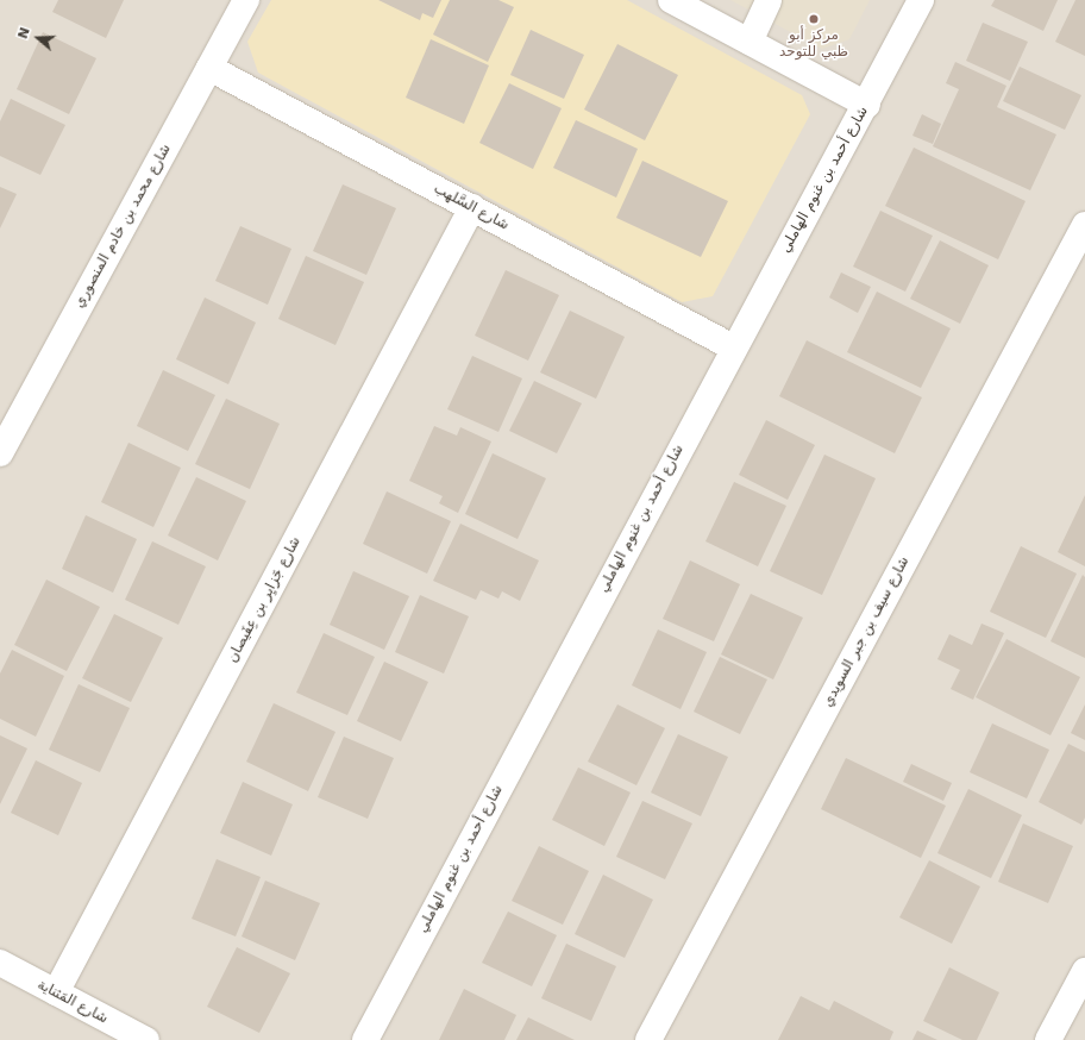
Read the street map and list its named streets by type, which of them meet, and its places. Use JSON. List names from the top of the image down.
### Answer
{
  "streets": {
    "street": [
      "شارع أحمد بن غنوم الهاملي",
      "شارع السَّلهب",
      "شارع محمد بن خادم المنصوري",
      "شارع جَزايِر بن عِفَيصان",
      "شارع سيف بن جبر السويدي",
      "شارع المَثناية"
    ]
  },
  "crossings": [
    ["شارع أحمد بن غنوم الهاملي", "شارع السَّلهب"],
    ["شارع السَّلهب", "شارع محمد بن خادم المنصوري"],
    ["شارع السَّلهب", "شارع جَزايِر بن عِفَيصان"],
    ["شارع جَزايِر بن عِفَيصان", "شارع المَثناية"]
  ],
  "places": ["مركز أبو ظبي للتوحد"],
  "north": "left"
}
